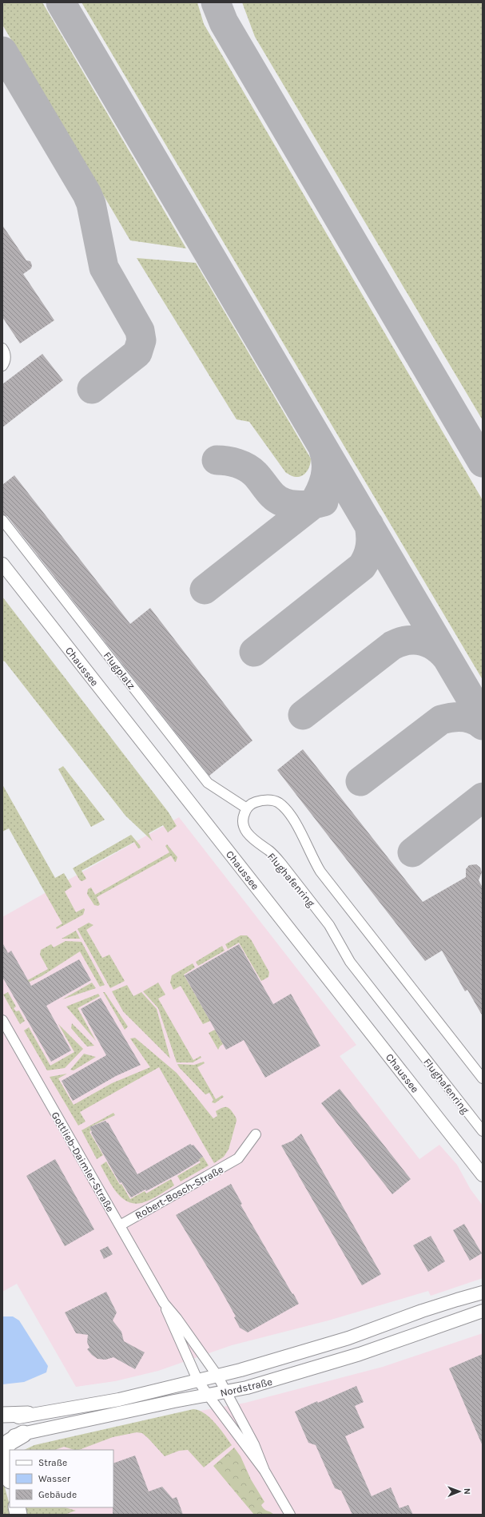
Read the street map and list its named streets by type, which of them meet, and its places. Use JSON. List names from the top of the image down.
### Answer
{
  "streets": {
    "main road": ["Chaussee", "Nordstraße"],
    "street": [
      "Flugplatz",
      "Flughafenring",
      "Gottlieb-Daimler-Straße",
      "Robert-Bosch-Straße"
    ]
  },
  "crossings": [
    ["Flugplatz", "Flughafenring"],
    ["Gottlieb-Daimler-Straße", "Robert-Bosch-Straße"],
    ["Gottlieb-Daimler-Straße", "Nordstraße"]
  ],
  "legend": ["Straße", "Wasser", "Gebäude"],
  "north": "right"
}
